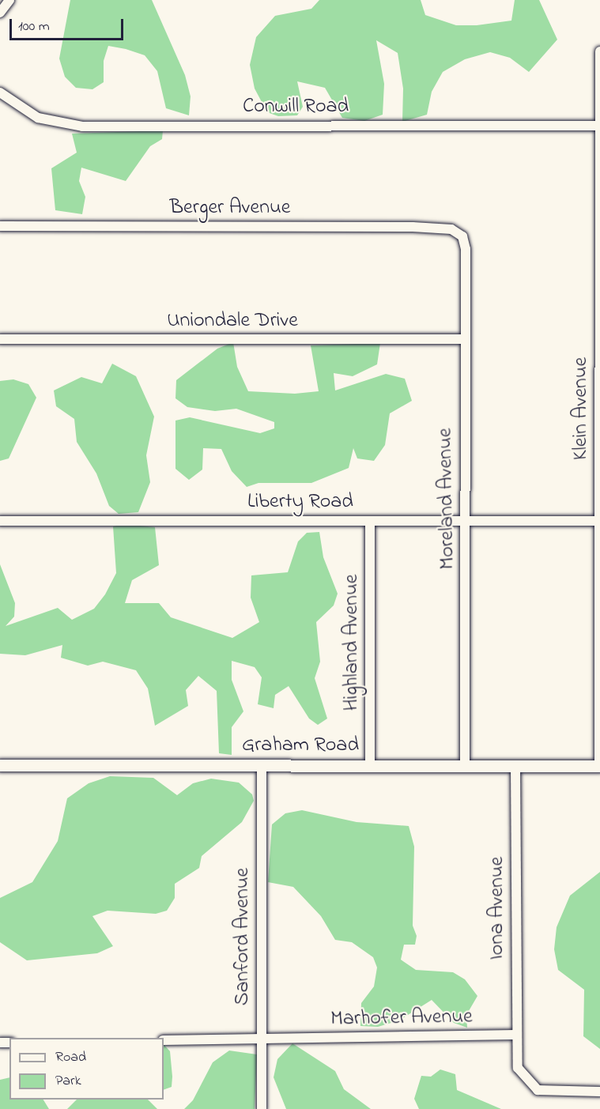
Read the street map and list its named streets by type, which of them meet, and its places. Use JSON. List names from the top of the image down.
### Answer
{
  "streets": {
    "main road": ["Graham Road"],
    "street": [
      "Conwill Road",
      "Berger Avenue",
      "Uniondale Drive",
      "Klein Avenue",
      "Moreland Avenue",
      "Liberty Road",
      "Highland Avenue",
      "Iona Avenue",
      "Sanford Avenue",
      "Marhofer Avenue"
    ]
  },
  "crossings": [
    ["Conwill Road", "Klein Avenue"],
    ["Berger Avenue", "Moreland Avenue"],
    ["Uniondale Drive", "Moreland Avenue"],
    ["Klein Avenue", "Liberty Road"],
    ["Klein Avenue", "Graham Road"],
    ["Moreland Avenue", "Liberty Road"],
    ["Moreland Avenue", "Graham Road"],
    ["Liberty Road", "Highland Avenue"],
    ["Highland Avenue", "Graham Road"],
    ["Graham Road", "Iona Avenue"],
    ["Graham Road", "Sanford Avenue"],
    ["Iona Avenue", "Marhofer Avenue"],
    ["Sanford Avenue", "Marhofer Avenue"]
  ],
  "legend": ["Road", "Park"],
  "scale_bar": "100 m"
}
